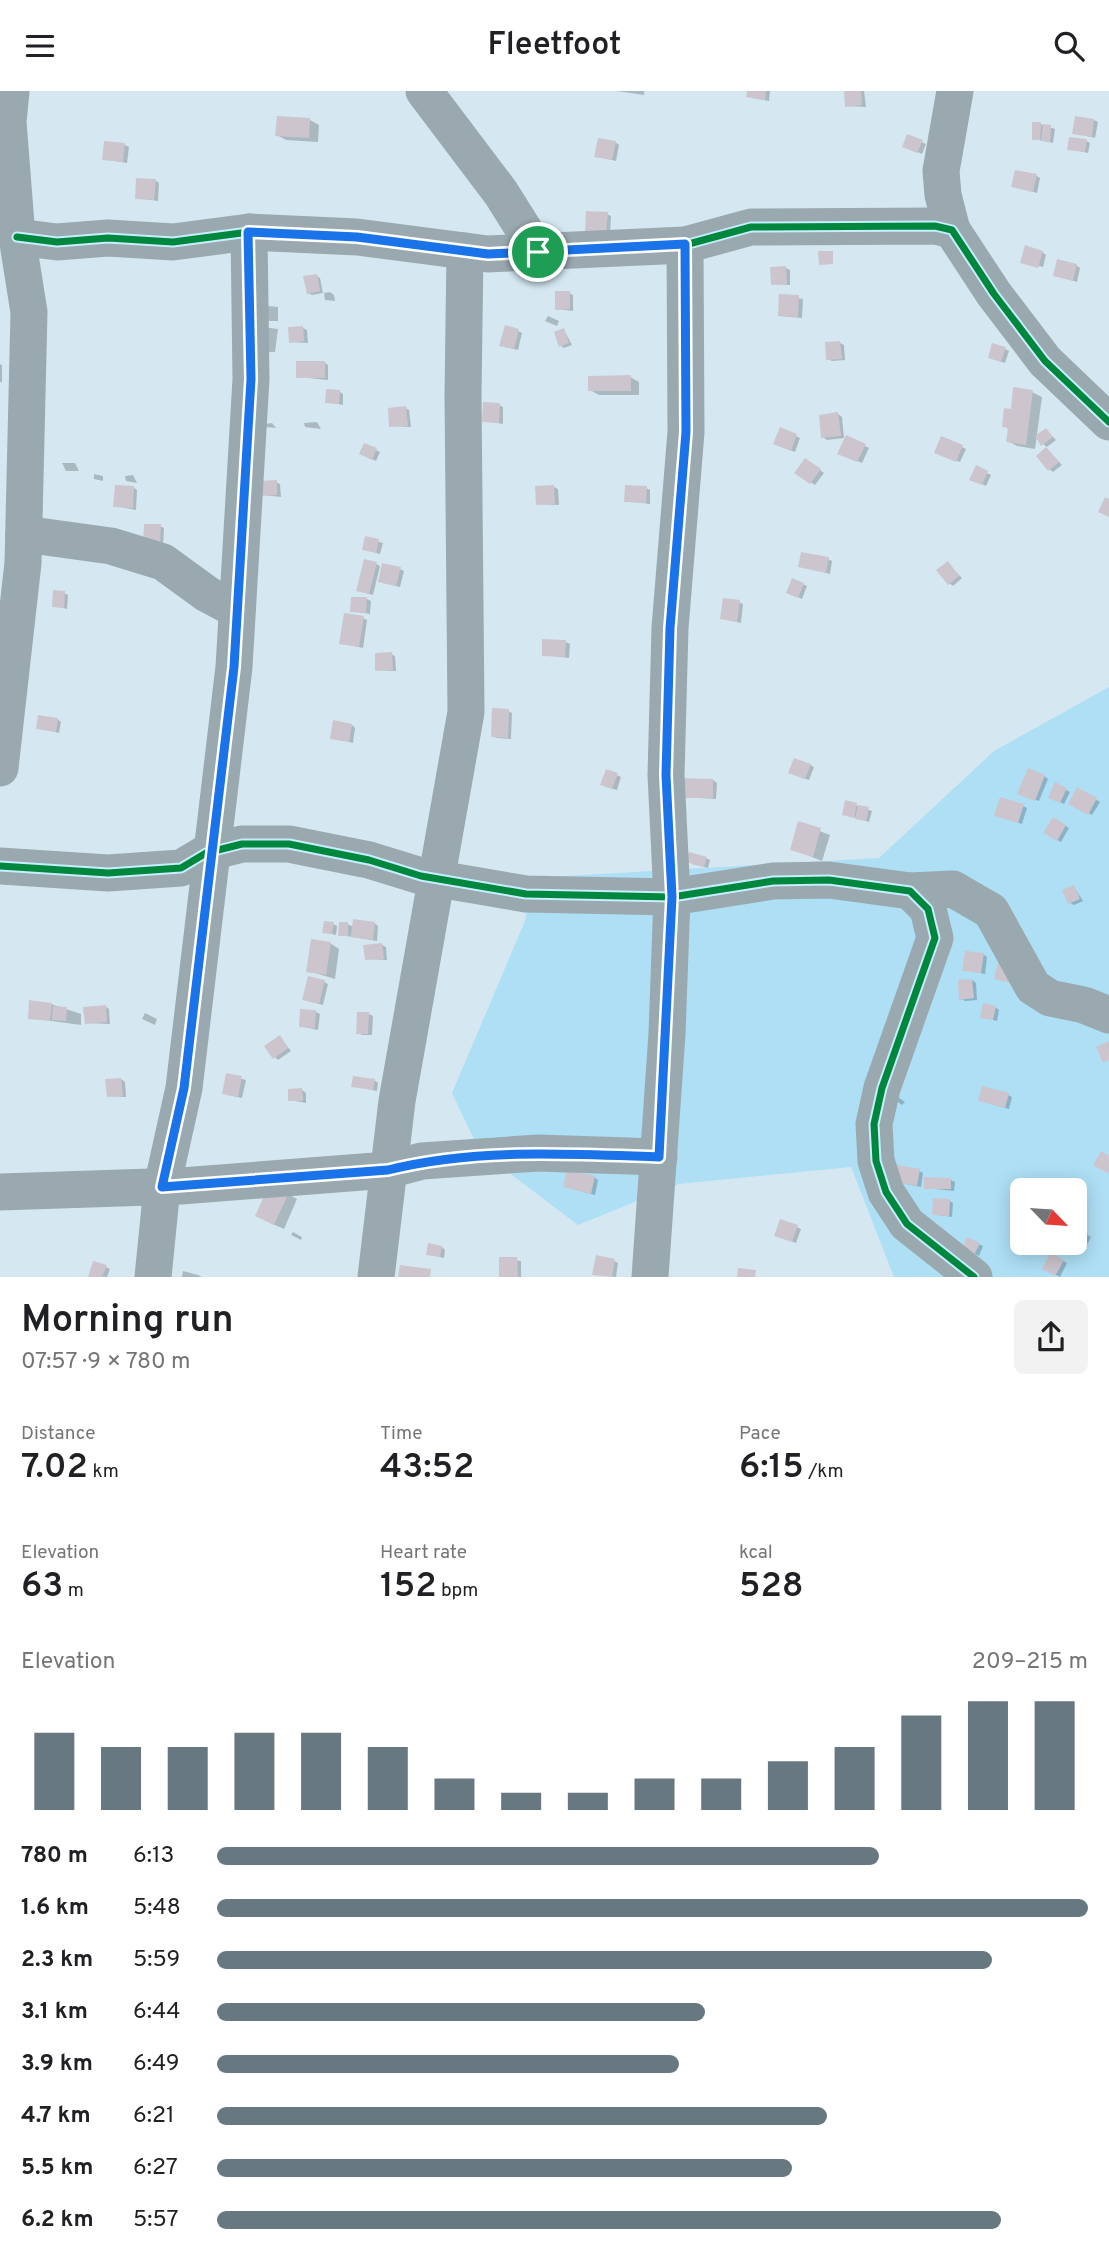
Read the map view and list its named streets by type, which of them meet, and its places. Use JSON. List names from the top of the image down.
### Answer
{
  "north": "bottom right",
  "page": {
    "header": "Fleetfoot",
    "heading": ["Morning run", "07:57 · 9 × 780 m"],
    "stats": [
      ["Distance", "7.02 km"],
      ["Time", "43:52"],
      ["Pace", "6:15 /km"],
      ["Elevation", "63 m"],
      ["Heart rate", "152 bpm"],
      ["kcal", "528"]
    ],
    "chart": ["Elevation", "209–215 m"],
    "list": [
      {
        "name": "780 m",
        "note": "6:13"
      },
      {
        "name": "1.6 km",
        "note": "5:48"
      },
      {
        "name": "2.3 km",
        "note": "5:59"
      },
      {
        "name": "3.1 km",
        "note": "6:44"
      },
      {
        "name": "3.9 km",
        "note": "6:49"
      },
      {
        "name": "4.7 km",
        "note": "6:21"
      },
      {
        "name": "5.5 km",
        "note": "6:27"
      },
      {
        "name": "6.2 km",
        "note": "5:57"
      }
    ]
  }
}
